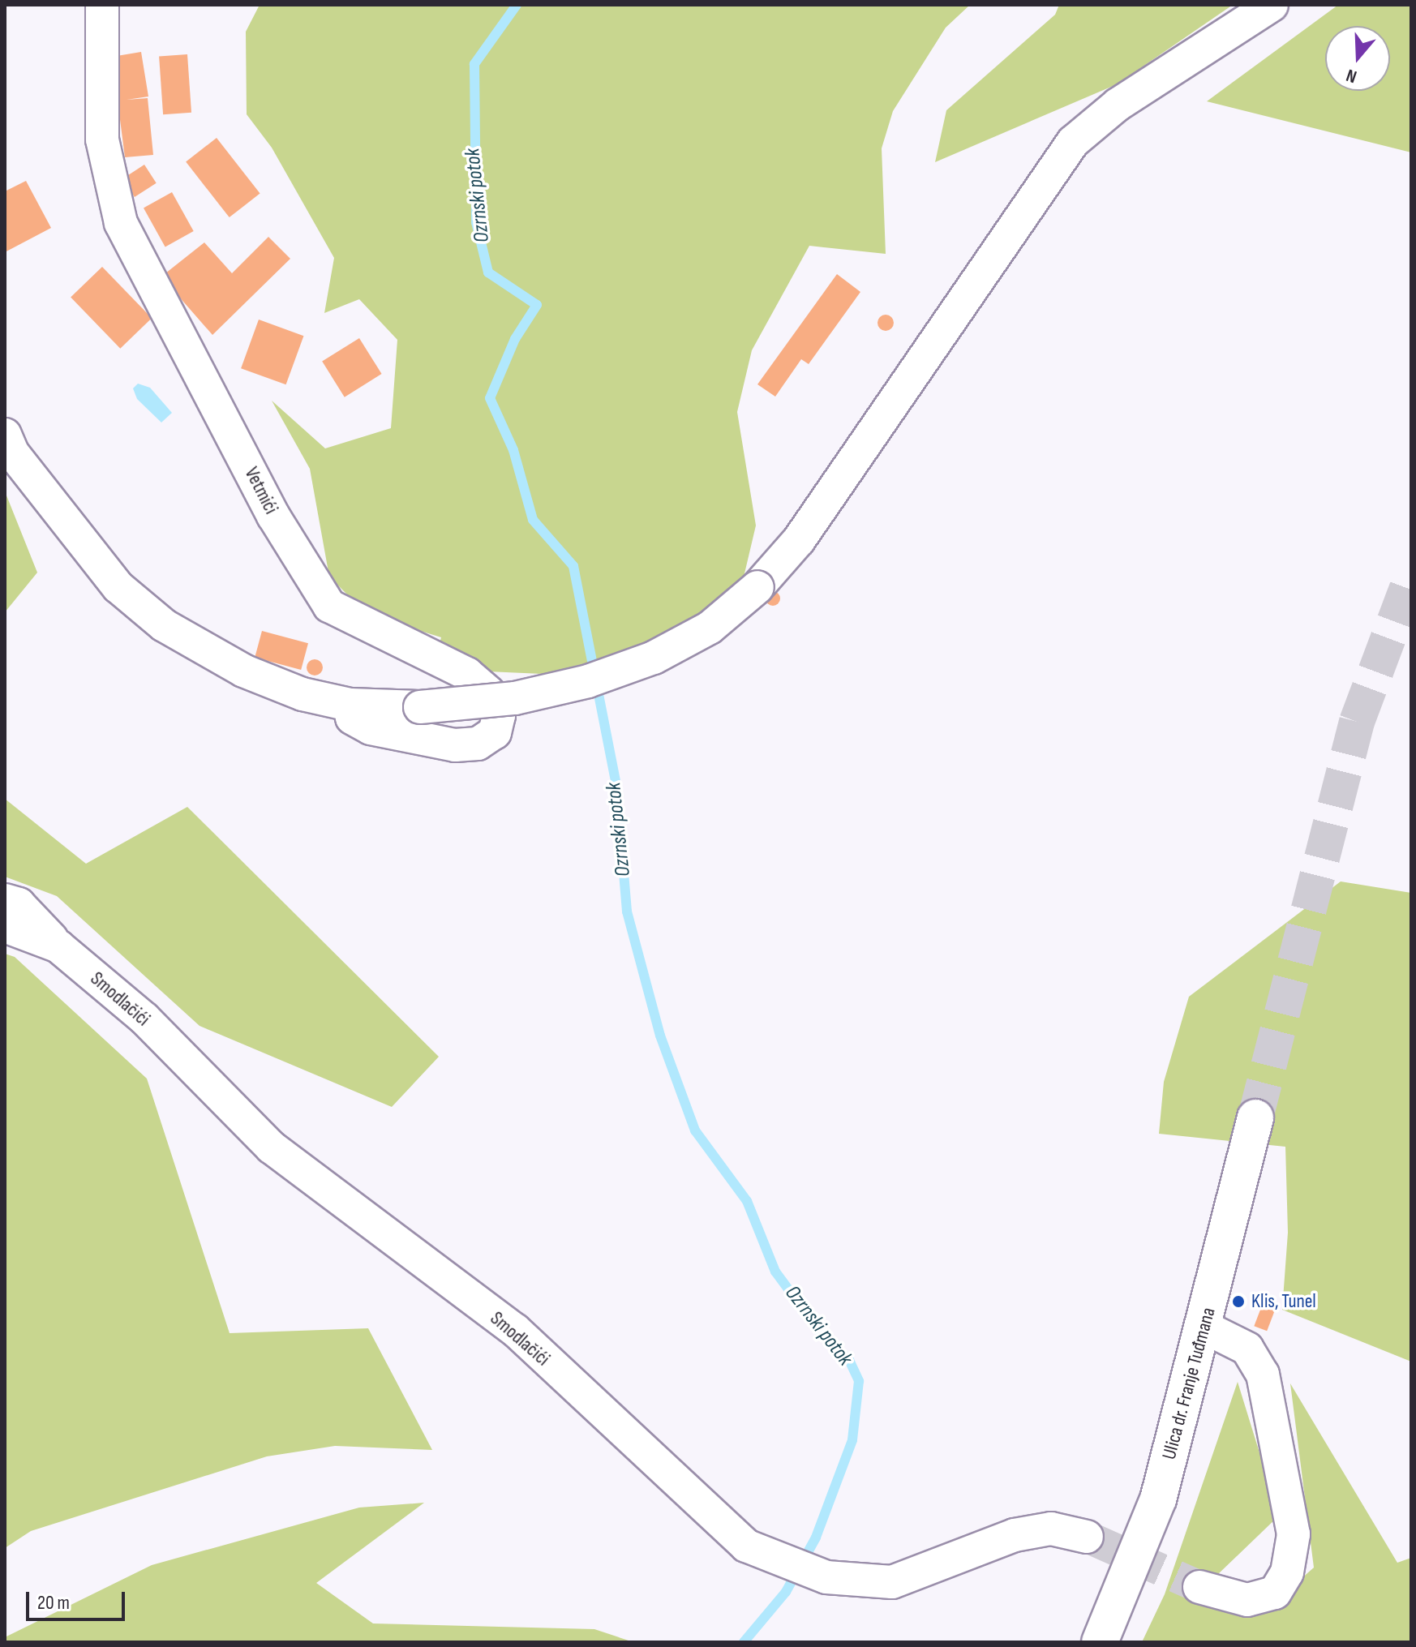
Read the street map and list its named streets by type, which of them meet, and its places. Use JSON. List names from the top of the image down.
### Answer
{
  "streets": {
    "main road": ["Ulica dr. Franje Tuđmana"],
    "street": ["Vetmići", "Smodlačići"]
  },
  "water": ["Ozrnski potok"],
  "places": ["Klis, Tunel"],
  "scale_bar": "20 m",
  "north": "bottom"
}
